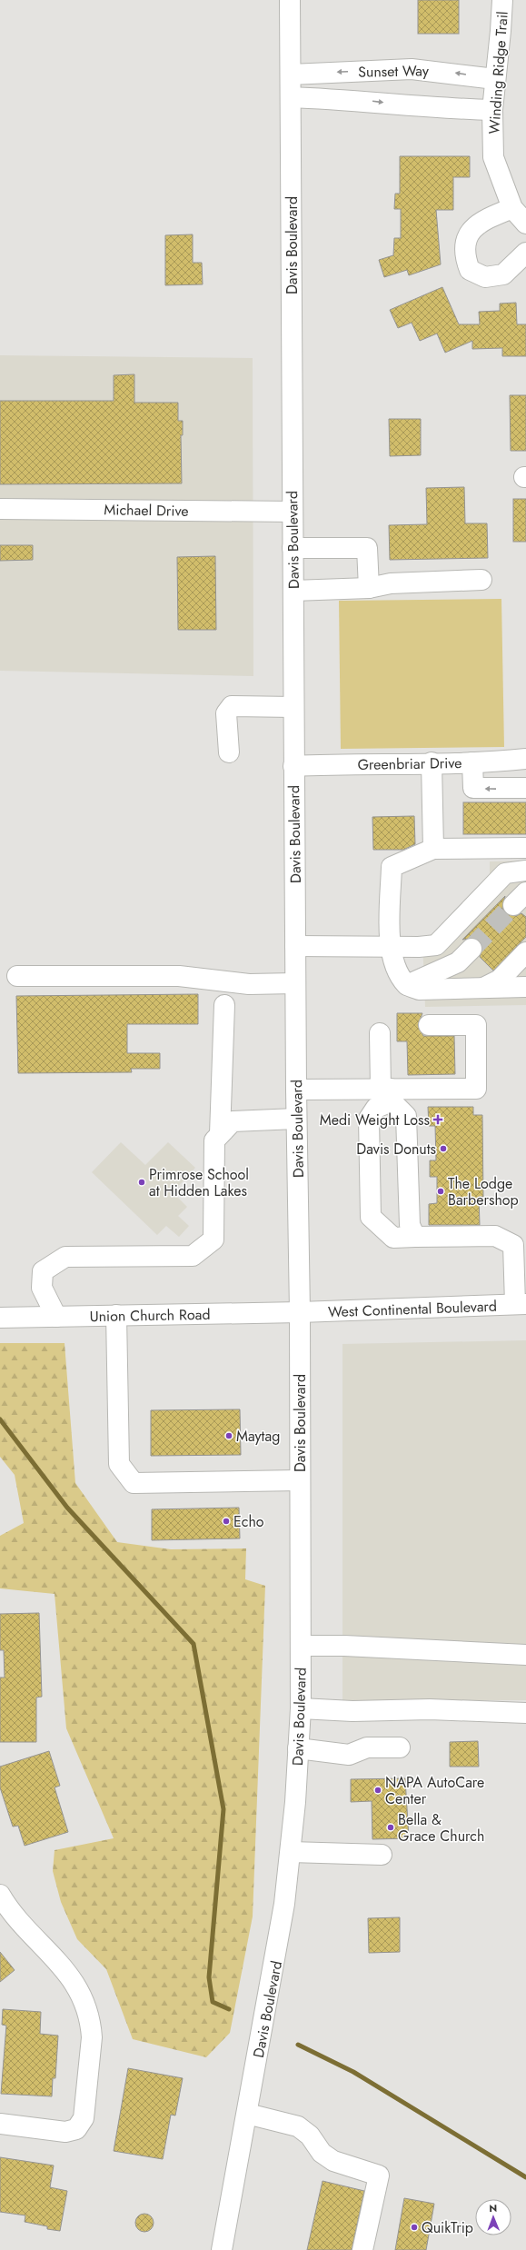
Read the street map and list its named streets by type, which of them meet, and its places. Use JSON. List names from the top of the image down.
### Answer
{
  "streets": {
    "main road": [
      "Sunset Way",
      "Winding Ridge Trail",
      "Davis Boulevard",
      "Michael Drive",
      "Greenbriar Drive",
      "West Continental Boulevard",
      "Union Church Road"
    ]
  },
  "crossings": [
    ["Sunset Way", "Winding Ridge Trail"],
    ["Sunset Way", "Davis Boulevard"],
    ["Davis Boulevard", "Michael Drive"],
    ["Davis Boulevard", "Greenbriar Drive"],
    ["Davis Boulevard", "West Continental Boulevard"],
    ["Davis Boulevard", "Union Church Road"],
    ["West Continental Boulevard", "Union Church Road"]
  ],
  "places": {
    "health": ["Medi Weight Loss"],
    "other": [
      "Davis Donuts",
      "Primrose School at Hidden Lakes",
      "The Lodge Barbershop",
      "Maytag",
      "Echo",
      "NAPA AutoCare Center",
      "Bella & Grace Church",
      "QuikTrip"
    ]
  },
  "north": "top"
}
